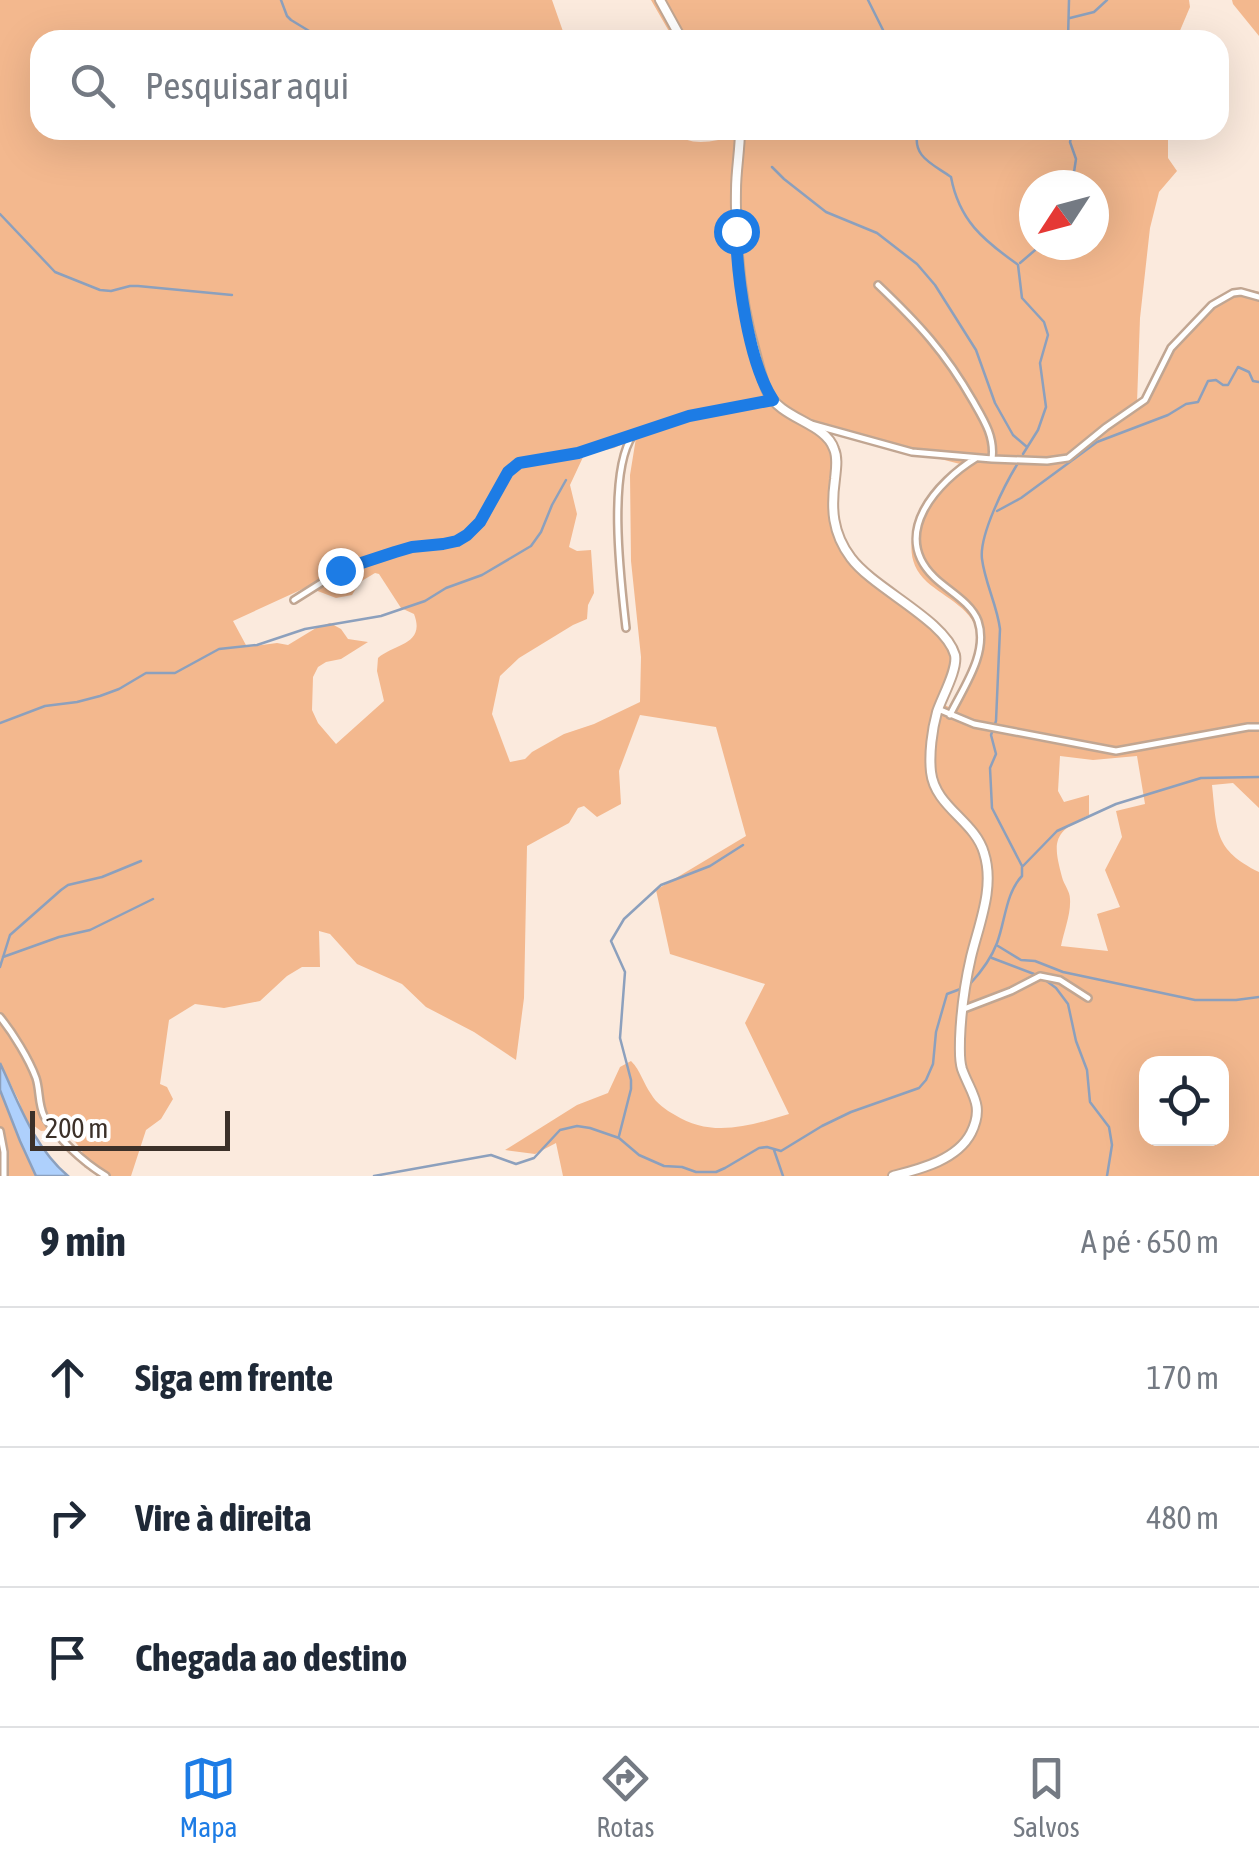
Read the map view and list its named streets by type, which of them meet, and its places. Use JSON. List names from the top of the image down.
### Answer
{
  "scale_bar": "200 m",
  "north": "bottom left",
  "page": {
    "search": "Pesquisar aqui",
    "scale": "200 m",
    "heading": ["9 min", "A pé · 650 m"],
    "list": [
      ["Siga em frente", "170 m"],
      ["Vire à direita", "480 m"],
      "Chegada ao destino"
    ],
    "nav": ["Mapa", "Rotas", "Salvos"]
  }
}
